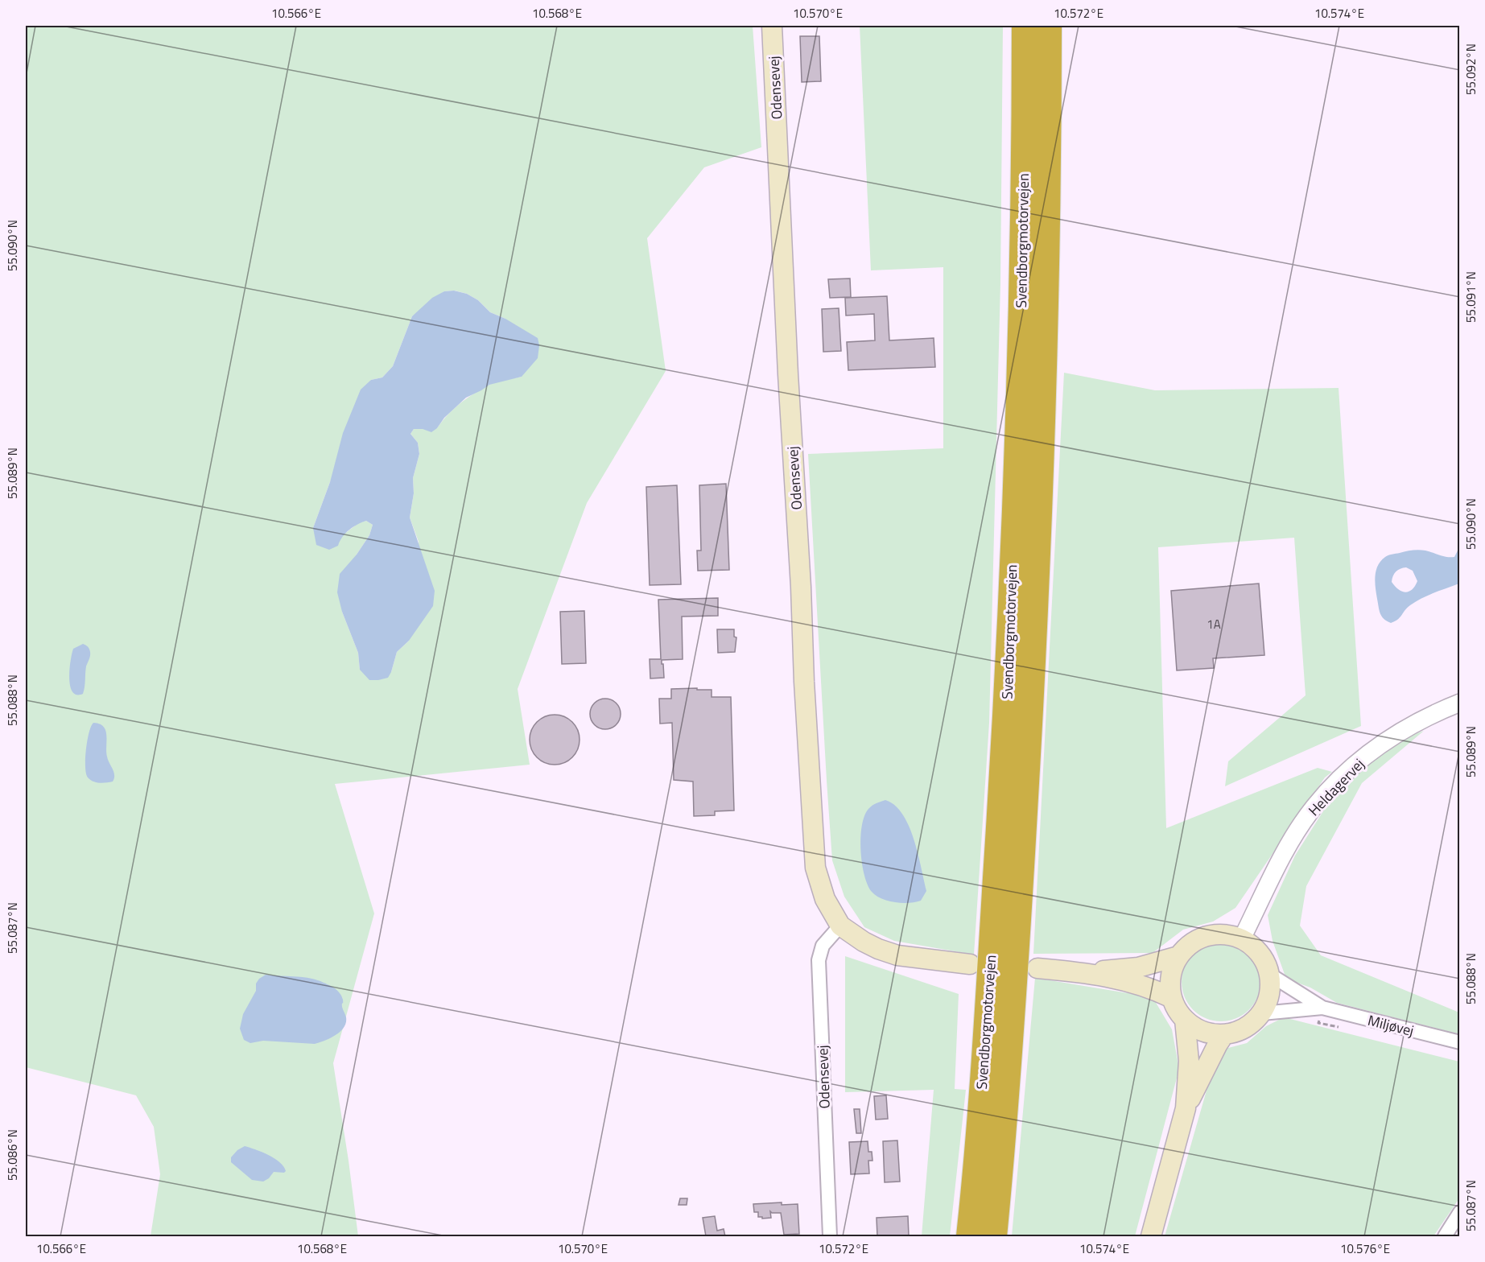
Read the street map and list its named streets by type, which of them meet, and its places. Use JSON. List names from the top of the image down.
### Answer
{
  "streets": {
    "highway": ["Svendborgmotorvejen"],
    "main road": ["Odensevej"],
    "street": ["Heldagervej", "Miljøvej"]
  },
  "crossings": [
    ["Heldagervej", "Miljøvej"]
  ],
  "house_numbers": ["1A"],
  "coordinates": [
    "10.566°E",
    "10.568°E",
    "10.570°E",
    "10.572°E",
    "10.574°E",
    "55.092°N",
    "55.090°N",
    "55.091°N",
    "55.089°N",
    "55.088°N",
    "55.087°N",
    "55.086°N",
    "10.576°E"
  ]
}
